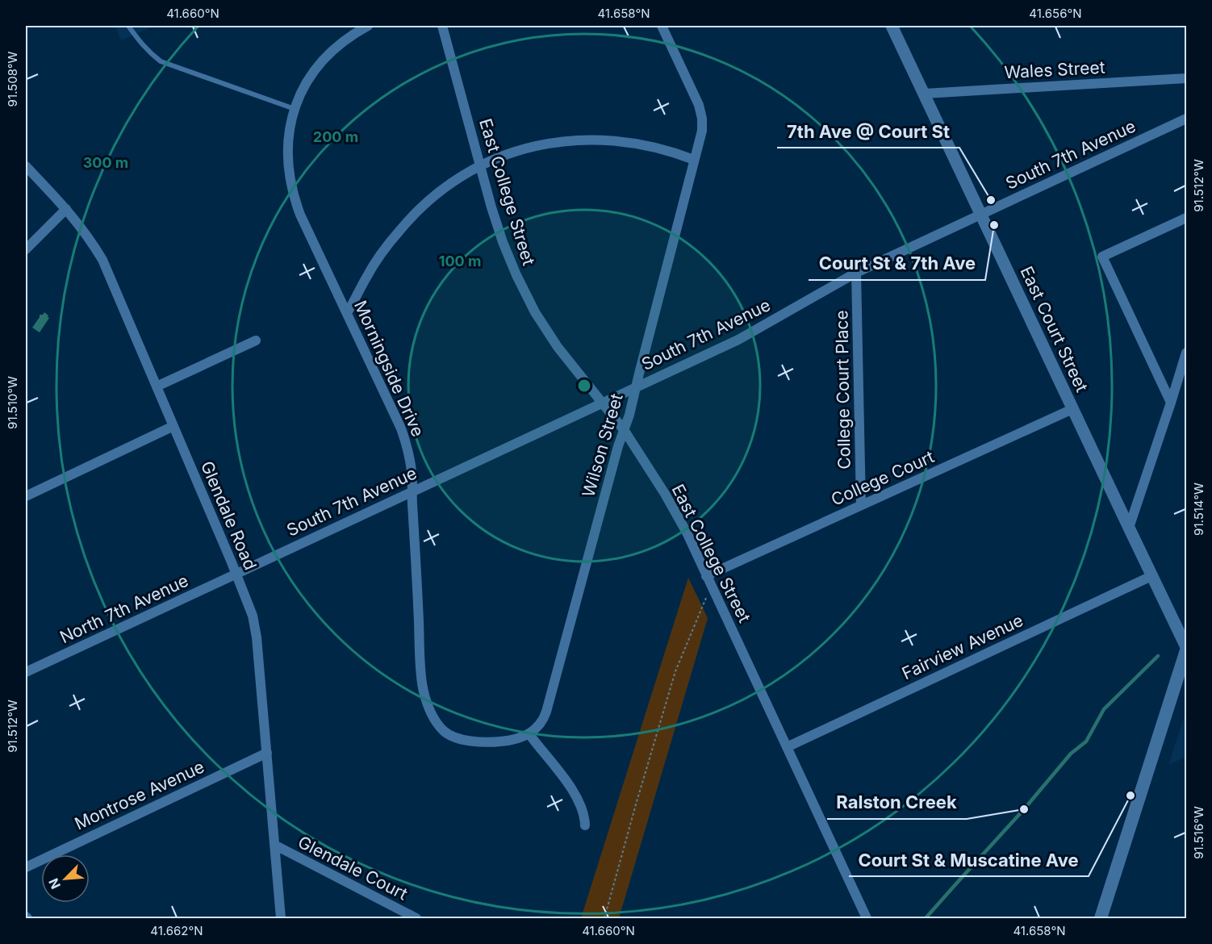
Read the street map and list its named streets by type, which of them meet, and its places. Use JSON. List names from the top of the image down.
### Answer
{
  "streets": {
    "street": [
      "Wales Street",
      "South 7th Avenue",
      "East College Street",
      "East Court Street",
      "Morningside Drive",
      "College Court Place",
      "Wilson Street",
      "College Court",
      "Glendale Road",
      "North 7th Avenue",
      "Fairview Avenue",
      "Montrose Avenue",
      "Glendale Court"
    ]
  },
  "crossings": [
    ["Wales Street", "East Court Street"],
    ["South 7th Avenue", "East College Street"],
    ["South 7th Avenue", "East Court Street"],
    ["South 7th Avenue", "Morningside Drive"],
    ["South 7th Avenue", "College Court Place"],
    ["South 7th Avenue", "Wilson Street"],
    ["South 7th Avenue", "Glendale Road"],
    ["South 7th Avenue", "North 7th Avenue"],
    ["East College Street", "Wilson Street"],
    ["East College Street", "College Court"],
    ["East College Street", "Fairview Avenue"],
    ["East Court Street", "College Court"],
    ["East Court Street", "Fairview Avenue"],
    ["Morningside Drive", "Wilson Street"],
    ["College Court Place", "College Court"],
    ["Glendale Road", "North 7th Avenue"],
    ["Glendale Road", "Montrose Avenue"],
    ["Glendale Road", "Glendale Court"]
  ],
  "places": [
    "7th Ave @ Court St",
    "Court St & 7th Ave",
    "Court St & Muscatine Ave",
    "Ralston Creek"
  ],
  "north": "bottom left",
  "coordinates": [
    "41.660°N",
    "41.658°N",
    "41.656°N",
    "91.508°W",
    "91.512°W",
    "91.510°W",
    "91.514°W",
    "91.516°W",
    "41.662°N"
  ],
  "rings": ["200 m", "300 m", "100 m"]
}
